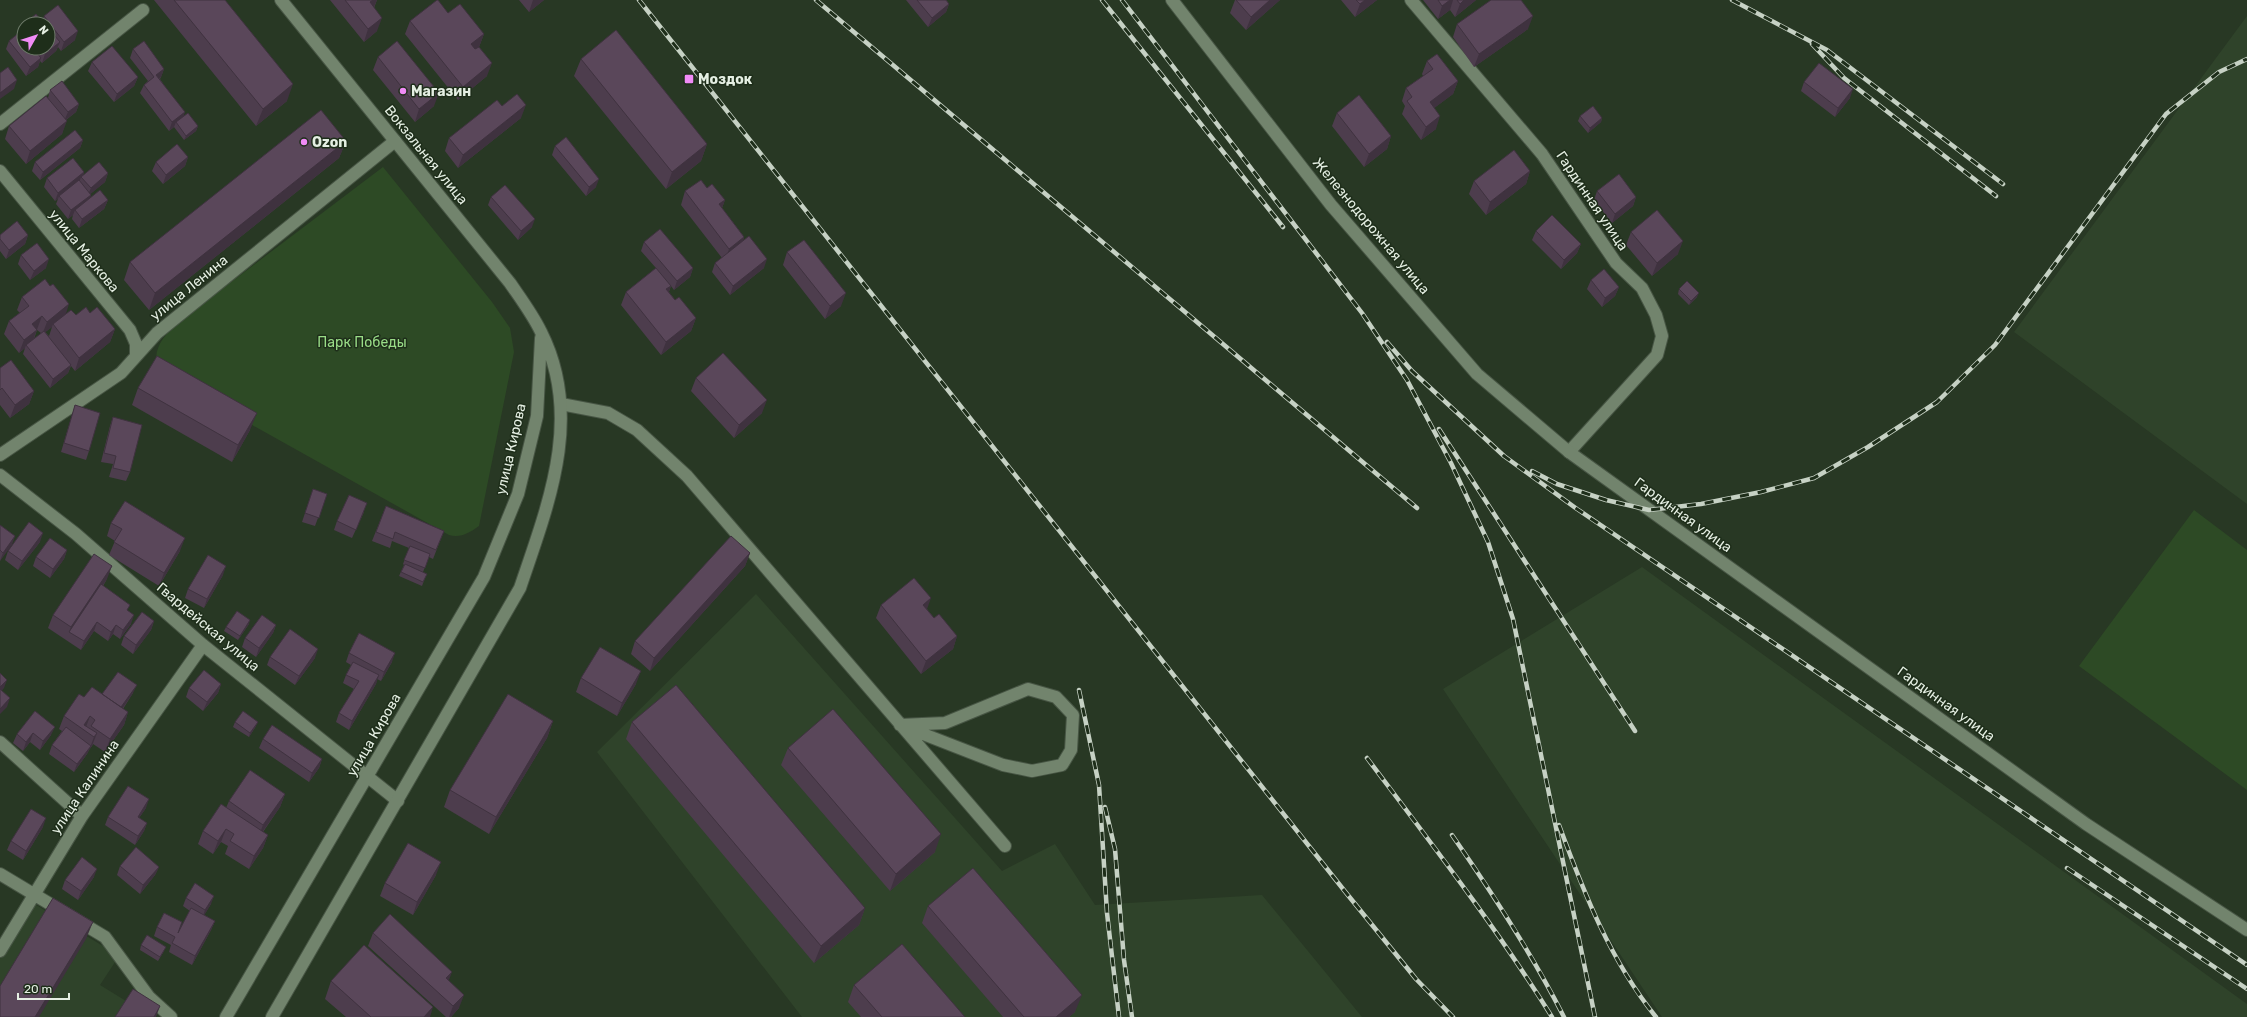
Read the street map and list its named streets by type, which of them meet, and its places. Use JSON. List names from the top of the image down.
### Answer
{
  "streets": {
    "street": [
      "Вокзальная улица",
      "Гардинная улица",
      "Железнодорожная улица",
      "улица Маркова",
      "улица Ленина",
      "улица Кирова",
      "Гвардейская улица",
      "улица Калинина"
    ]
  },
  "crossings": [
    ["Вокзальная улица", "улица Ленина"],
    ["Вокзальная улица", "улица Кирова"],
    ["Гардинная улица", "Железнодорожная улица"],
    ["улица Маркова", "улица Ленина"],
    ["улица Кирова", "Гвардейская улица"],
    ["Гвардейская улица", "улица Калинина"]
  ],
  "parks": ["Парк Победы"],
  "places": {
    "transit": ["Моздок"],
    "other": ["Магазин", "Ozon"]
  },
  "scale_bar": "20 m",
  "north": "top right"
}
